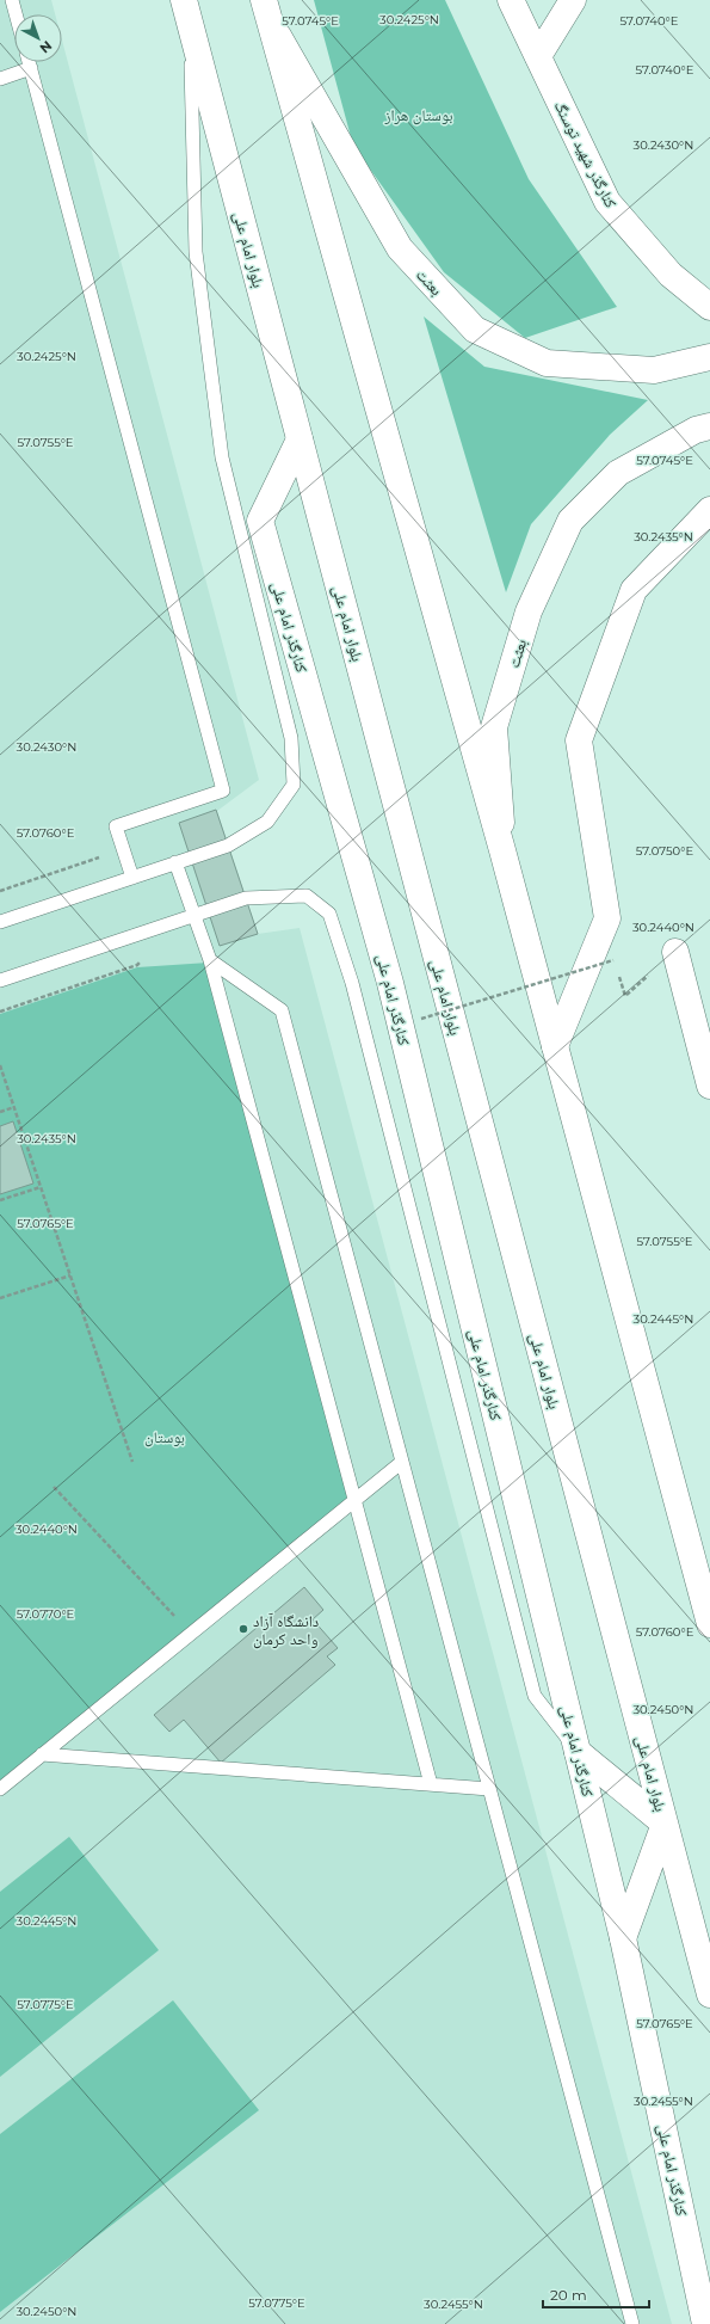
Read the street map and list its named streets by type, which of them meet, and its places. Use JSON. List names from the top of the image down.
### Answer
{
  "streets": {
    "main road": [
      "کنارگذر شهید توسنگ",
      "بلوار امام علی",
      "بعثت",
      "کنارگذر امام علی"
    ]
  },
  "crossings": [
    ["بلوار امام علی", "کنارگذر امام علی"]
  ],
  "parks": ["بوستان هراز", "بوستان"],
  "places": ["دانشگاه آزاد واحد کرمان"],
  "scale_bar": "20 m",
  "north": "bottom right",
  "coordinates": [
    "30.2425°N",
    "57.0745°E",
    "57.0740°E",
    "30.2430°N",
    "57.0755°E",
    "30.2435°N",
    "57.0760°E",
    "57.0750°E",
    "30.2440°N",
    "57.0765°E",
    "30.2445°N",
    "57.0770°E",
    "30.2450°N",
    "57.0775°E",
    "30.2455°N"
  ]
}
